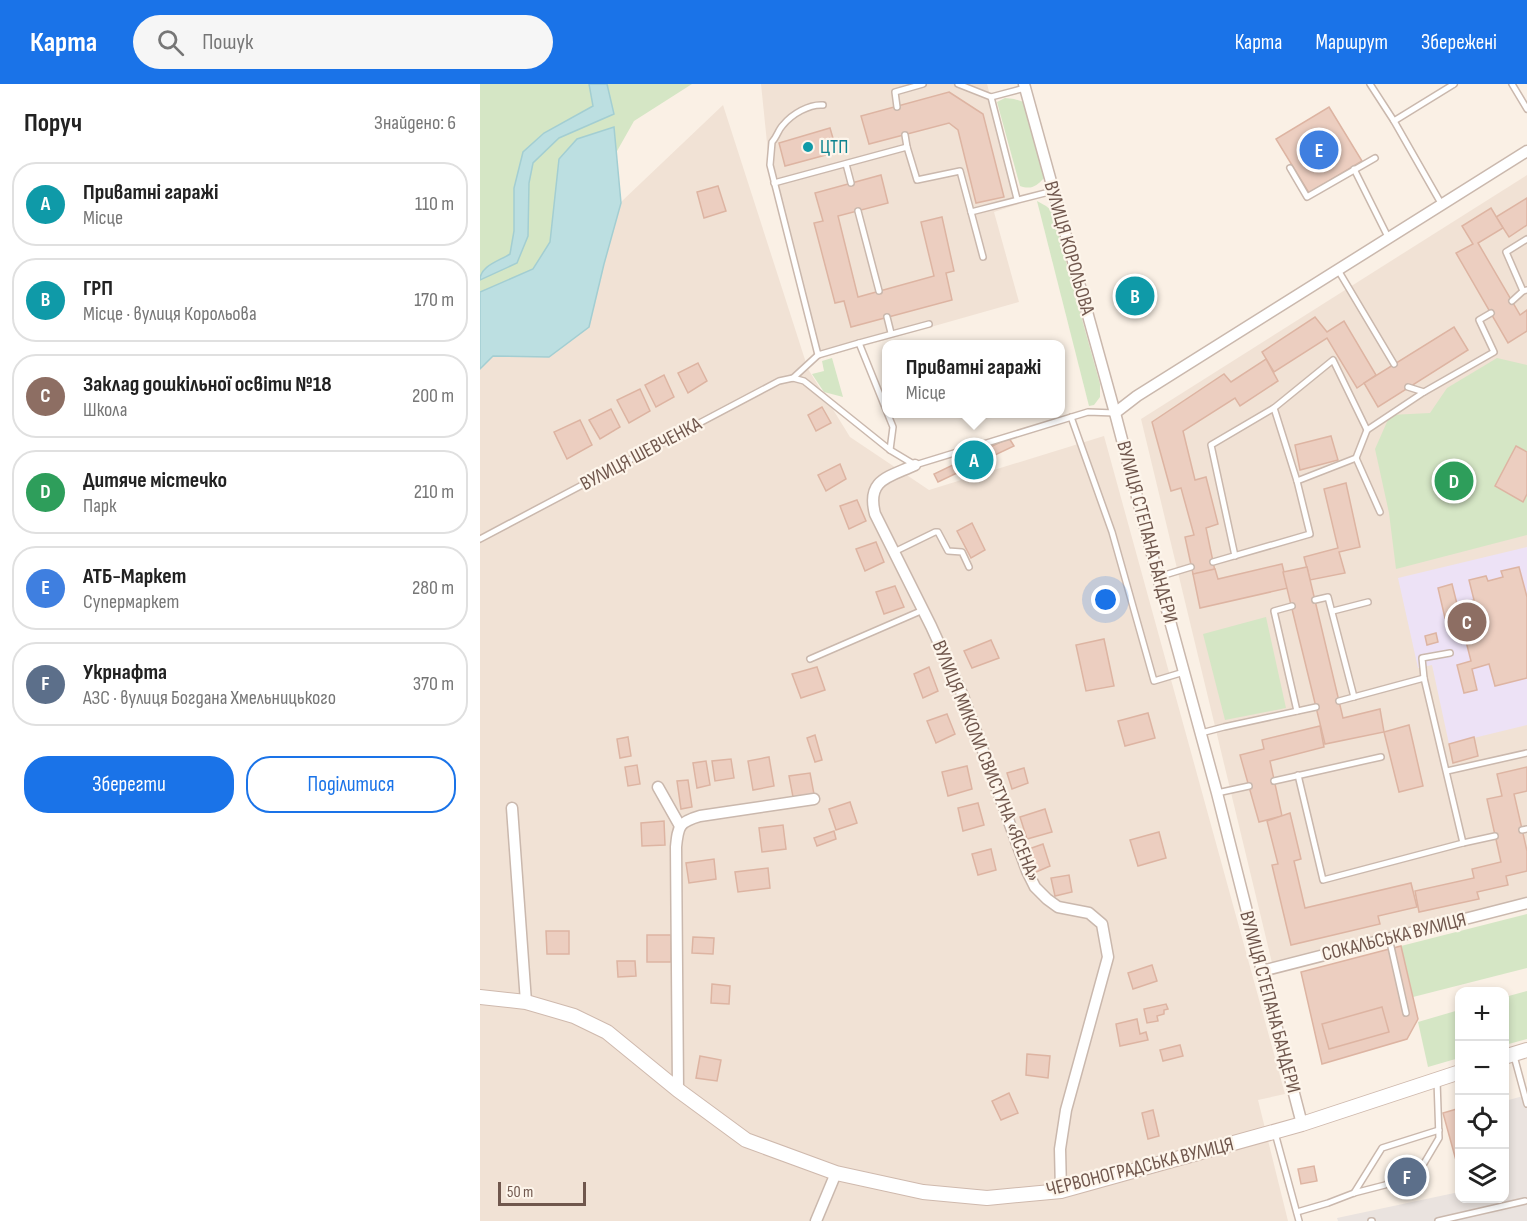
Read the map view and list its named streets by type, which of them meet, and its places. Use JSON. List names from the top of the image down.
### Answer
{
  "streets": {
    "street": [
      "ВУЛИЦЯ КОРОЛЬОВА",
      "ВУЛИЦЯ СТЕПАНА БАНДЕРИ",
      "ВУЛИЦЯ МИКОЛИ СВИСТУНА «ЯСЕНА»",
      "СОКАЛЬСЬКА ВУЛИЦЯ",
      "ЧЕРВОНОГРАДСЬКА ВУЛИЦЯ"
    ],
    "lane": ["ВУЛИЦЯ ШЕВЧЕНКА"]
  },
  "crossings": [
    ["ВУЛИЦЯ КОРОЛЬОВА", "ВУЛИЦЯ СТЕПАНА БАНДЕРИ"],
    ["ВУЛИЦЯ СТЕПАНА БАНДЕРИ", "СОКАЛЬСЬКА ВУЛИЦЯ"],
    ["ВУЛИЦЯ СТЕПАНА БАНДЕРИ", "ЧЕРВОНОГРАДСЬКА ВУЛИЦЯ"],
    ["ВУЛИЦЯ МИКОЛИ СВИСТУНА «ЯСЕНА»", "ЧЕРВОНОГРАДСЬКА ВУЛИЦЯ"]
  ],
  "places": ["ЦТП"],
  "scale_bar": "50 m",
  "page": {
    "header": "Карта",
    "search": "Пошук",
    "nav": ["Карта", "Маршрут", "Збережені"],
    "heading": ["Поруч", "Знайдено: 6"],
    "pins": [
      "E",
      "B",
      "A",
      "D",
      "C",
      "F"
    ],
    "list": [
      {
        "mark": "A",
        "name": "Приватні гаражі",
        "note": "Місце",
        "value": "110 m"
      },
      {
        "mark": "B",
        "name": "ГРП",
        "note": "Місце · вулиця Корольова",
        "value": "170 m"
      },
      {
        "mark": "C",
        "name": "Заклад дошкільної освіти №18",
        "note": "Школа",
        "value": "200 m"
      },
      {
        "mark": "D",
        "name": "Дитяче містечко",
        "note": "Парк",
        "value": "210 m"
      },
      {
        "mark": "E",
        "name": "АТБ-Маркет",
        "note": "Супермаркет",
        "value": "280 m"
      },
      {
        "mark": "F",
        "name": "Укрнафта",
        "note": "АЗС · вулиця Богдана Хмельницького",
        "value": "370 m"
      }
    ],
    "popup": ["Приватні гаражі", "Місце"],
    "buttons": ["Зберегти", "Поділитися"],
    "map_buttons": ["+", "−"],
    "scale": "50 m"
  }
}
